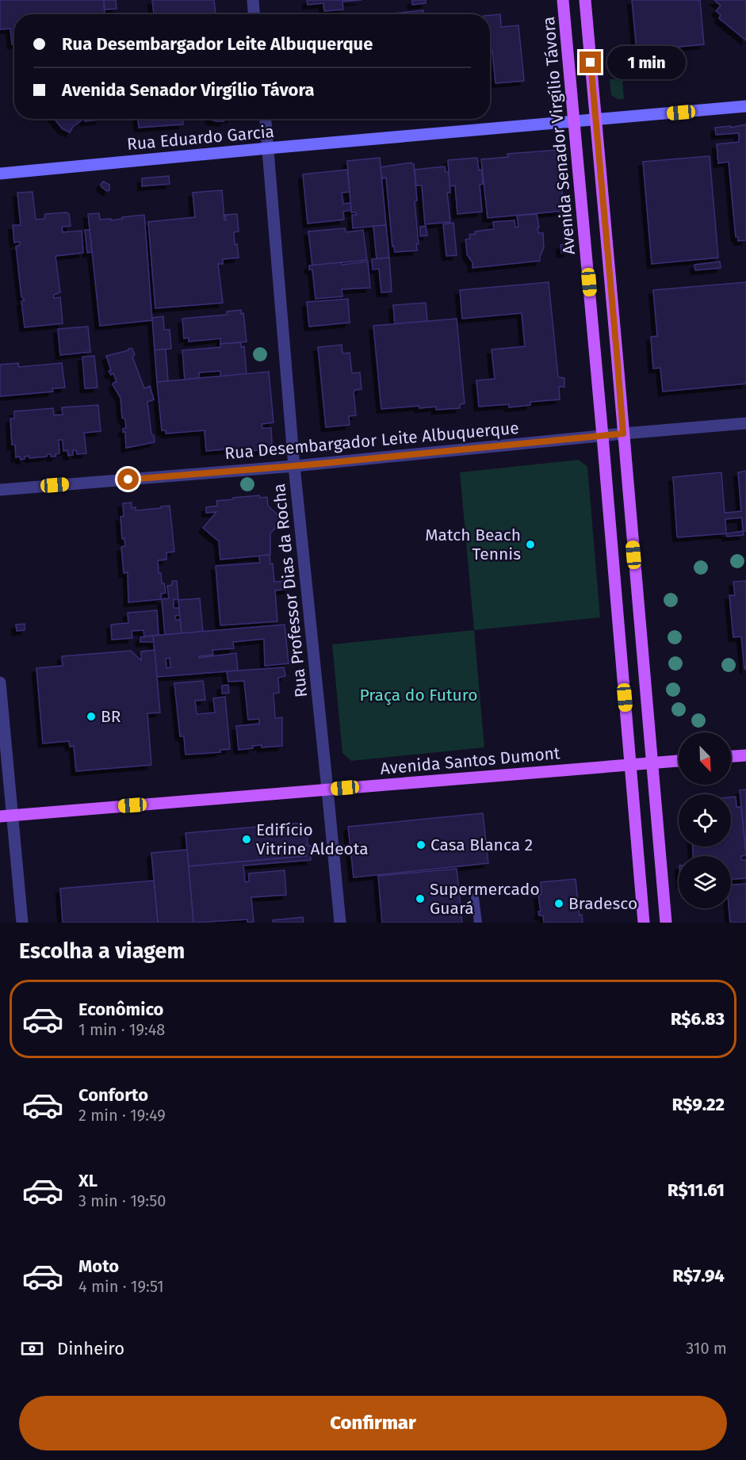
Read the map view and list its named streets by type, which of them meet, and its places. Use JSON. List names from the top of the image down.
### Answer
{
  "streets": {
    "main road": ["Avenida Senador Virgílio Távora", "Rua Eduardo Garcia", "Avenida Santos Dumont"],
    "street": ["Rua Desembargador Leite Albuquerque", "Rua Professor Dias da Rocha"]
  },
  "crossings": [
    ["Avenida Senador Virgílio Távora", "Rua Eduardo Garcia"],
    ["Avenida Senador Virgílio Távora", "Rua Desembargador Leite Albuquerque"],
    ["Avenida Senador Virgílio Távora", "Avenida Santos Dumont"],
    ["Rua Eduardo Garcia", "Rua Professor Dias da Rocha"],
    ["Rua Desembargador Leite Albuquerque", "Rua Professor Dias da Rocha"],
    ["Rua Professor Dias da Rocha", "Avenida Santos Dumont"]
  ],
  "parks": ["Praça do Futuro"],
  "places": [
    "Match Beach Tennis",
    "BR",
    "Edifício Vitrine Aldeota",
    "Casa Blanca 2",
    "Supermercado Guará",
    "Bradesco"
  ],
  "north": "bottom right",
  "page": {
    "banner": ["Rua Desembargador Leite Albuquerque", "Avenida Senador Virgílio Távora"],
    "bubble": "1 min",
    "heading": "Escolha a viagem",
    "list": [
      {
        "name": "Econômico",
        "note": "1 min · 19:48",
        "value": "R$6.83"
      },
      {
        "name": "Conforto",
        "note": "2 min · 19:49",
        "value": "R$9.22"
      },
      {
        "name": "XL",
        "note": "3 min · 19:50",
        "value": "R$11.61"
      },
      {
        "name": "Moto",
        "note": "4 min · 19:51",
        "value": "R$7.94"
      }
    ],
    "pay": ["Dinheiro", "310 m"],
    "buttons": "Confirmar"
  }
}
